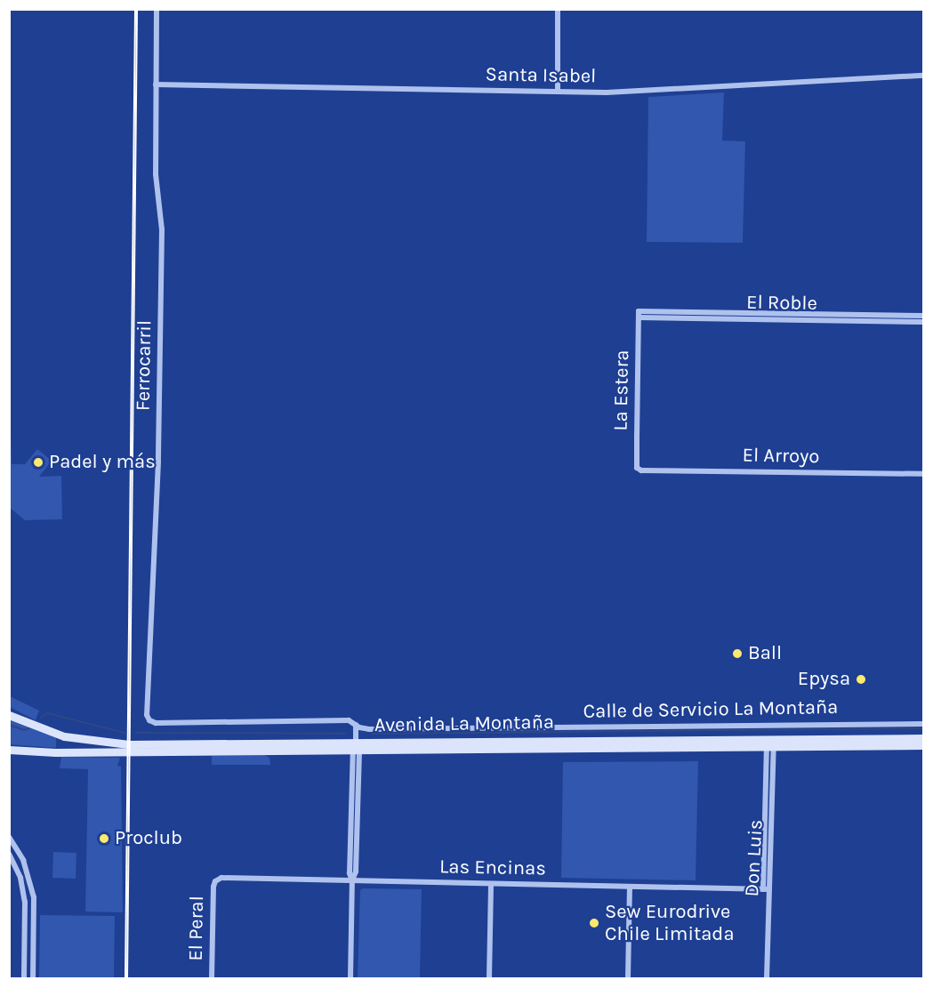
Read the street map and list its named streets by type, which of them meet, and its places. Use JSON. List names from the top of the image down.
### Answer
{
  "streets": {
    "main road": ["Avenida La Montaña"],
    "street": [
      "Santa Isabel",
      "El Roble",
      "Ferrocarril",
      "La Estera",
      "El Arroyo",
      "Calle de Servicio La Montaña",
      "Don Luis",
      "Las Encinas",
      "El Peral"
    ]
  },
  "crossings": [
    ["Santa Isabel", "Ferrocarril"],
    ["El Roble", "La Estera"],
    ["Ferrocarril", "Calle de Servicio La Montaña"],
    ["La Estera", "El Arroyo"],
    ["Avenida La Montaña", "Don Luis"],
    ["Don Luis", "Las Encinas"],
    ["Las Encinas", "El Peral"]
  ],
  "places": [
    "Padel y más",
    "Ball",
    "Epysa",
    "Proclub",
    "Sew Eurodrive Chile Limitada"
  ]
}
